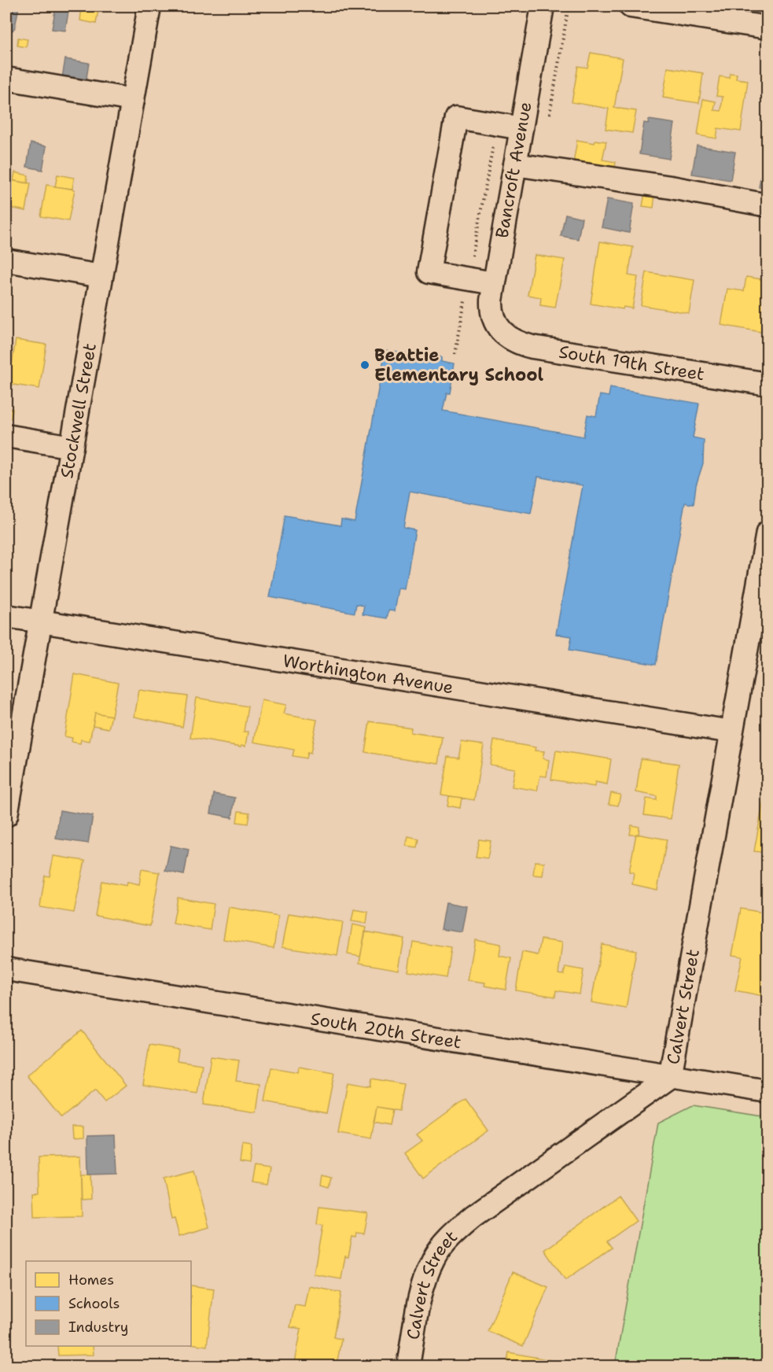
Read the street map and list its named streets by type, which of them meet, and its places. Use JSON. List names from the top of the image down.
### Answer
{
  "streets": {
    "street": [
      "Bancroft Avenue",
      "South 19th Street",
      "Stockwell Street",
      "Worthington Avenue",
      "Calvert Street",
      "South 20th Street"
    ]
  },
  "crossings": [
    ["Bancroft Avenue", "South 19th Street"],
    ["Stockwell Street", "Worthington Avenue"],
    ["Worthington Avenue", "Calvert Street"],
    ["Calvert Street", "South 20th Street"]
  ],
  "places": ["Beattie Elementary School"],
  "legend": ["Homes", "Schools", "Industry"]
}
